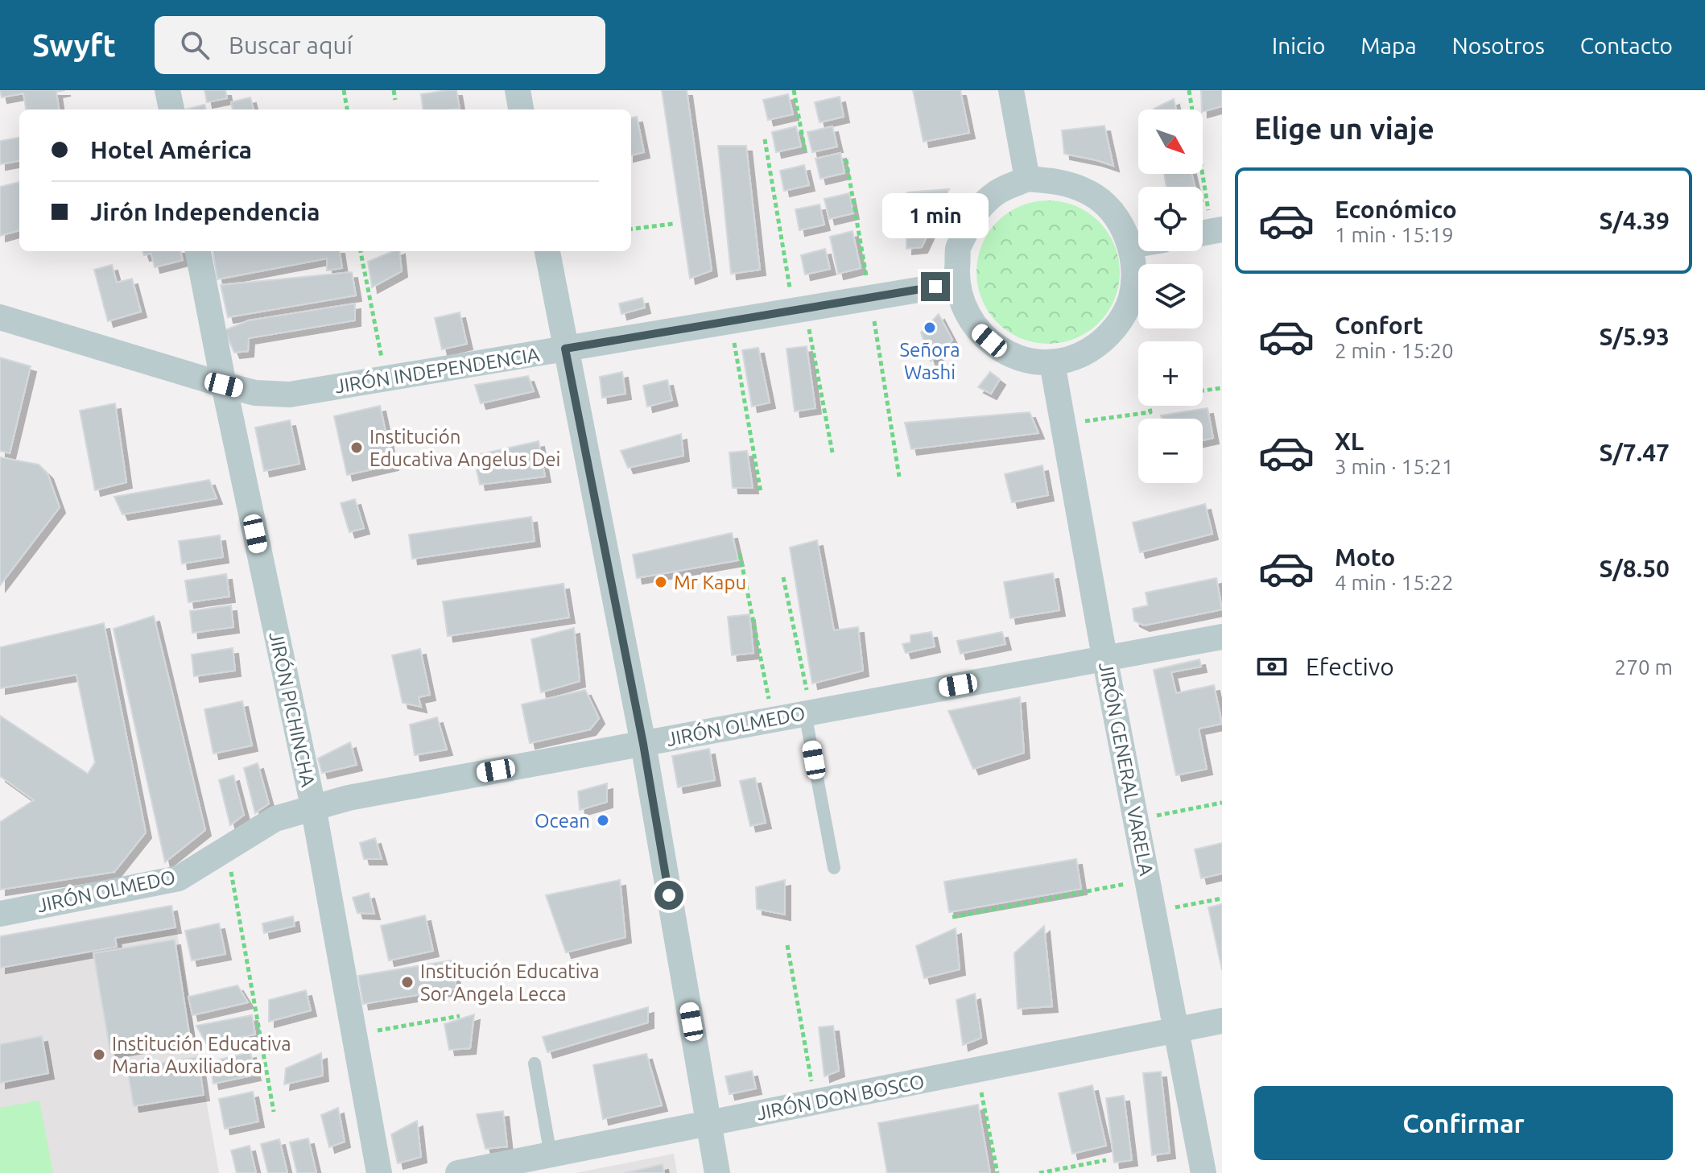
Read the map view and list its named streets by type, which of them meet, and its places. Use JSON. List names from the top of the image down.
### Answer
{
  "streets": {
    "street": [
      "JIRÓN INDEPENDENCIA",
      "JIRÓN PICHINCHA",
      "JIRÓN OLMEDO",
      "JIRÓN GENERAL VARELA",
      "JIRÓN DON BOSCO"
    ]
  },
  "crossings": [
    ["JIRÓN INDEPENDENCIA", "JIRÓN PICHINCHA"],
    ["JIRÓN INDEPENDENCIA", "JIRÓN GENERAL VARELA"],
    ["JIRÓN PICHINCHA", "JIRÓN OLMEDO"],
    ["JIRÓN OLMEDO", "JIRÓN GENERAL VARELA"],
    ["JIRÓN GENERAL VARELA", "JIRÓN DON BOSCO"]
  ],
  "places": [
    "Señora Washi",
    "Institución Educativa Angelus Dei",
    "Mr Kapu",
    "Ocean",
    "Institución Educativa Sor Angela Lecca",
    "Institución Educativa Maria Auxiliadora"
  ],
  "north": "bottom right",
  "page": {
    "header": "Swyft",
    "search": "Buscar aquí",
    "nav": [
      "Inicio",
      "Mapa",
      "Nosotros",
      "Contacto"
    ],
    "heading": "Elige un viaje",
    "map_buttons": ["+", "−"],
    "banner": ["Hotel América", "Jirón Independencia"],
    "list": [
      {
        "name": "Económico",
        "note": "1 min · 15:19",
        "value": "S/4.39"
      },
      {
        "name": "Confort",
        "note": "2 min · 15:20",
        "value": "S/5.93"
      },
      {
        "name": "XL",
        "note": "3 min · 15:21",
        "value": "S/7.47"
      },
      {
        "name": "Moto",
        "note": "4 min · 15:22",
        "value": "S/8.50"
      }
    ],
    "bubble": "1 min",
    "pay": ["Efectivo", "270 m"],
    "buttons": "Confirmar"
  }
}
